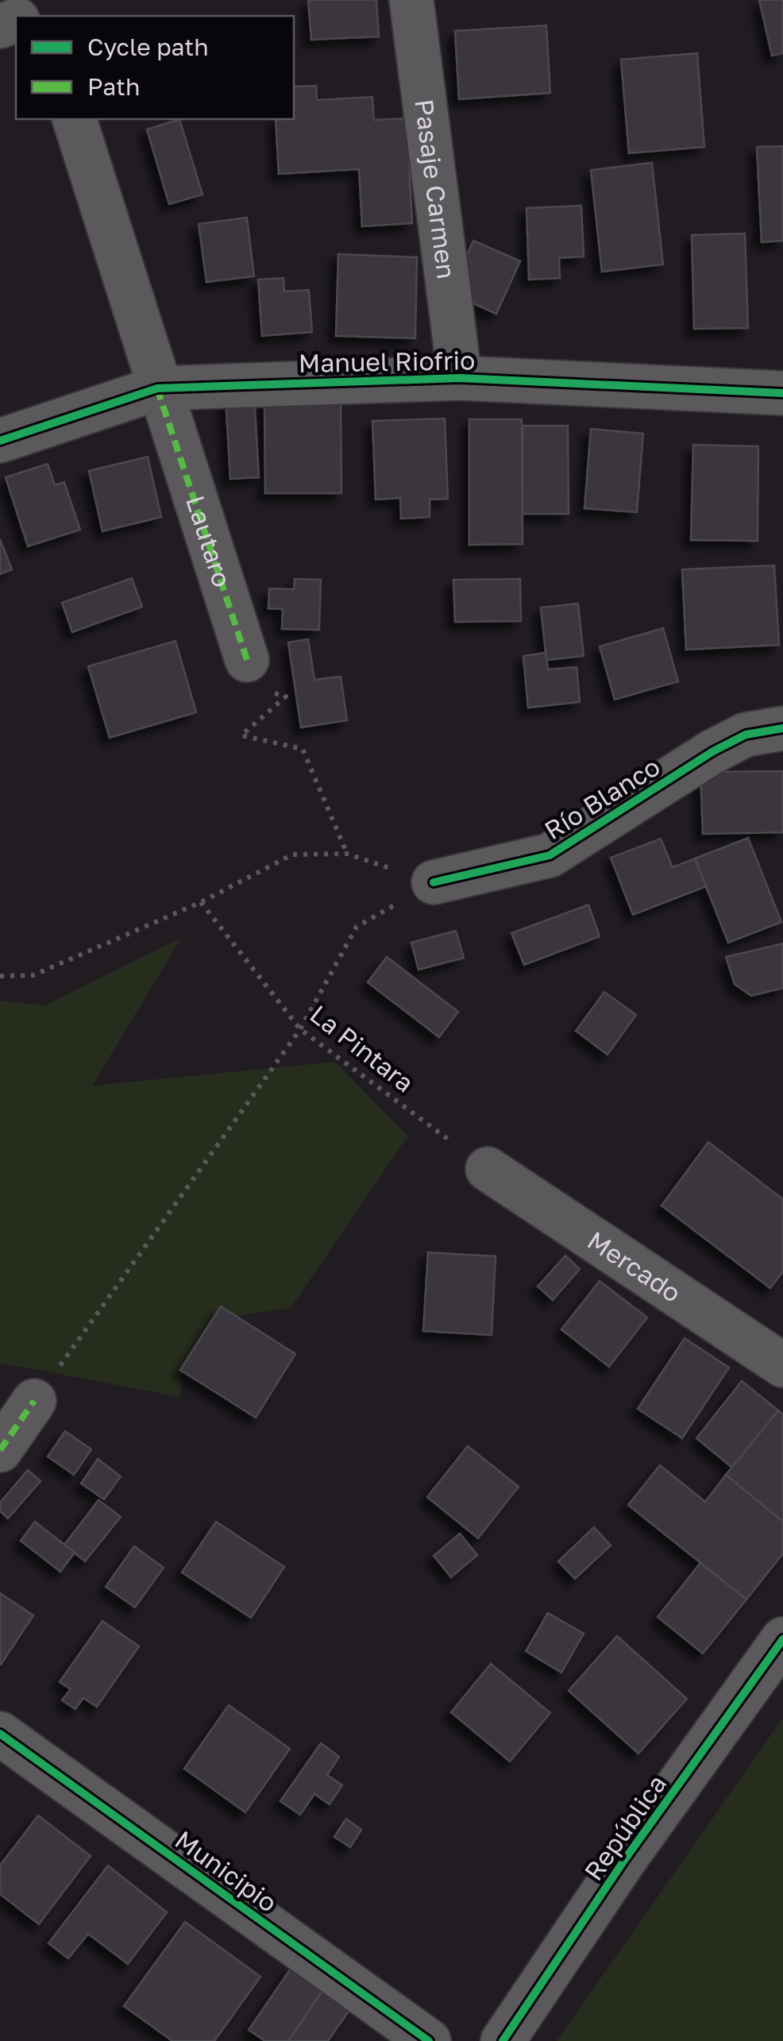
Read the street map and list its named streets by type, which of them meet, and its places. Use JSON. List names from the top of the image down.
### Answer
{
  "streets": {
    "street": [
      "Pasaje Carmen",
      "Manuel Riofrio",
      "Lautaro",
      "Río Blanco",
      "Mercado",
      "República",
      "Municipio"
    ],
    "path": ["La Pintara"]
  },
  "crossings": [
    ["Pasaje Carmen", "Manuel Riofrio"],
    ["Manuel Riofrio", "Lautaro"],
    ["La Pintara", "Mercado"]
  ],
  "legend": ["Cycle path", "Path"]
}
